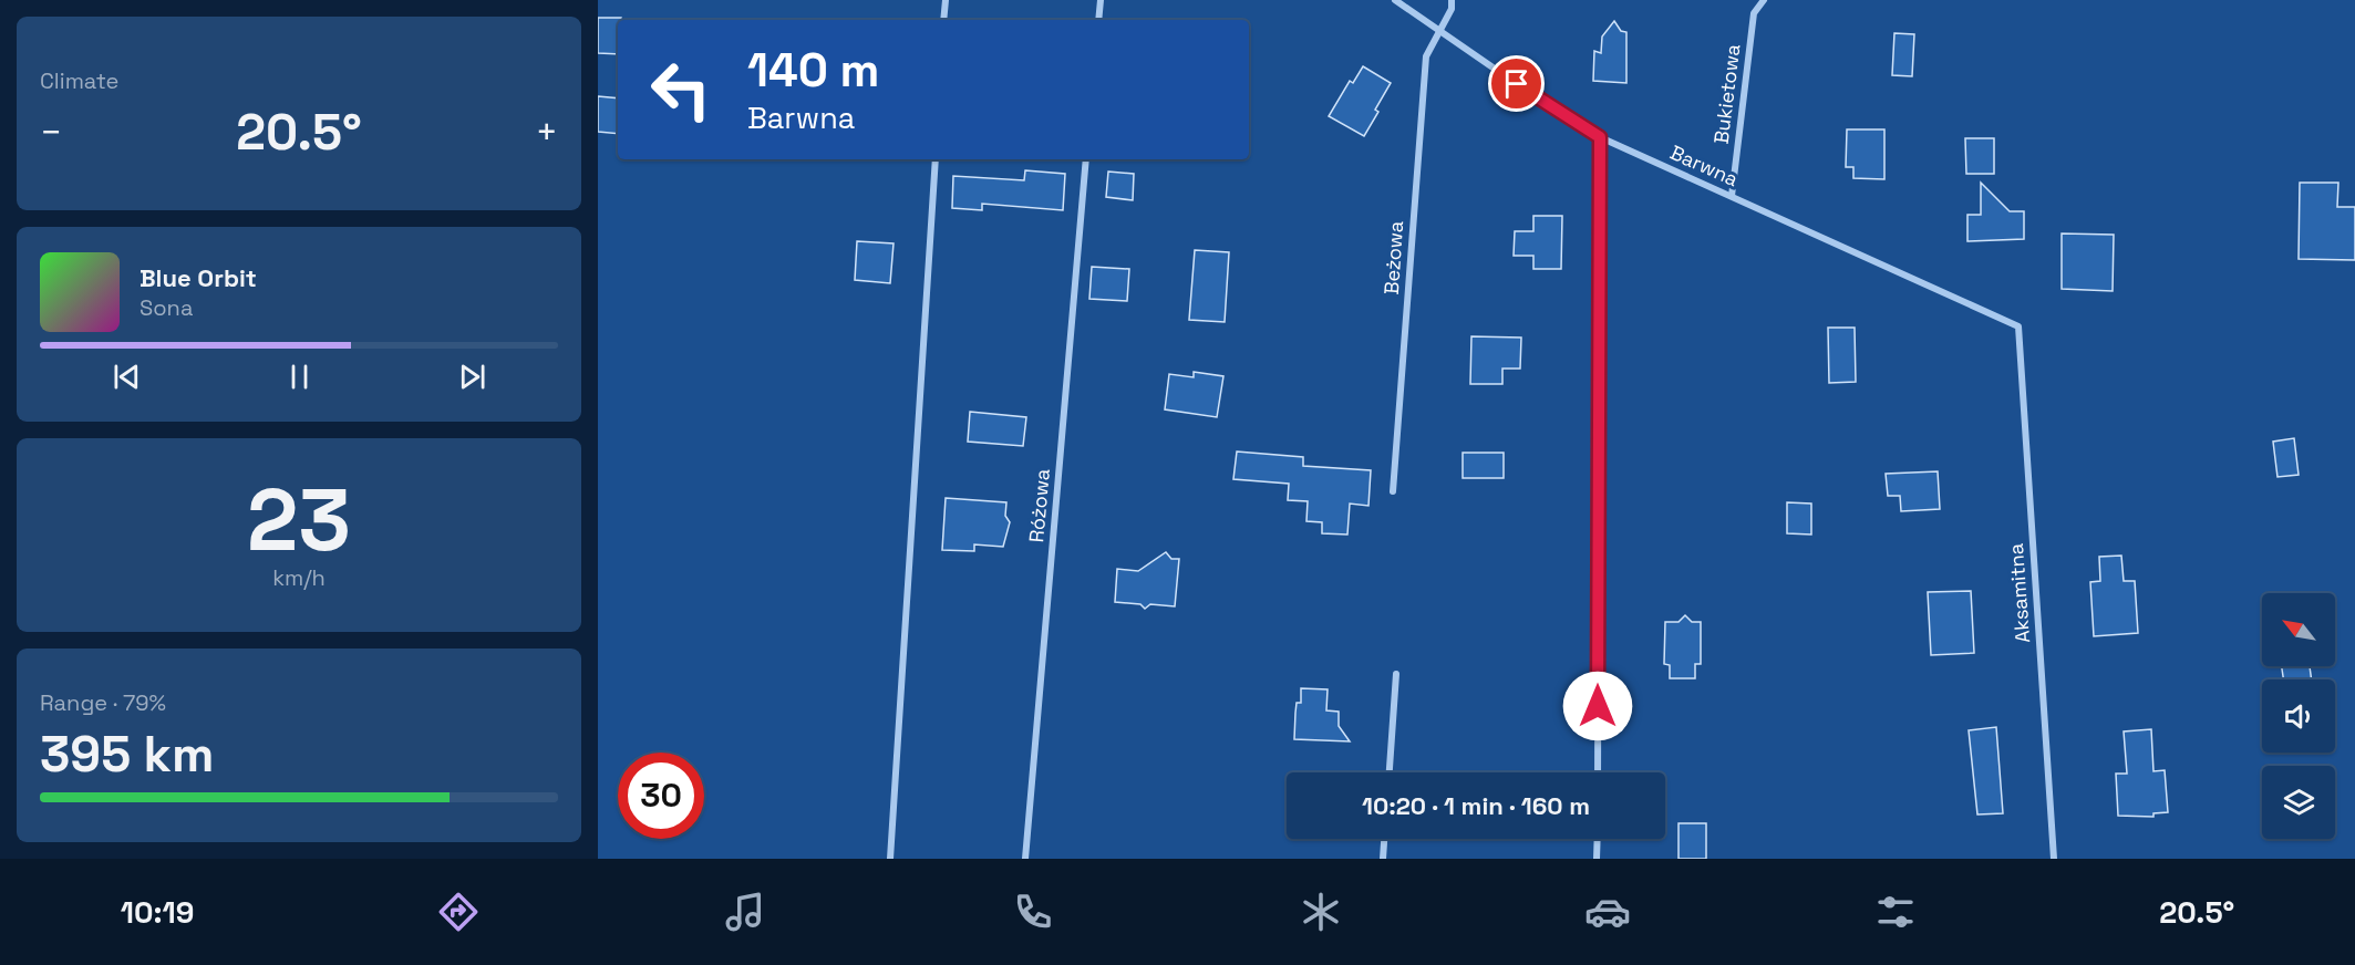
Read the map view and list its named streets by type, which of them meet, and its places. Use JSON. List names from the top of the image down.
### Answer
{
  "streets": {
    "street": [
      "Bukietowa",
      "Barwna",
      "Beżowa",
      "Różowa",
      "Aksamitna"
    ]
  },
  "crossings": [
    ["Bukietowa", "Barwna"],
    ["Barwna", "Beżowa"],
    ["Barwna", "Aksamitna"]
  ],
  "north": "top left",
  "page": {
    "tile": [
      "Climate",
      ["23", "km/h"],
      ["Range · 79%", "395 km"]
    ],
    "turn": ["140 m", "Barwna"],
    "heat": ["−", "20.5°", "+"],
    "song": ["Blue Orbit", "Sona"],
    "limit": "30",
    "trip": "10:20 · 1 min · 160 m",
    "tabs": ["10:19", "20.5°"]
  }
}
